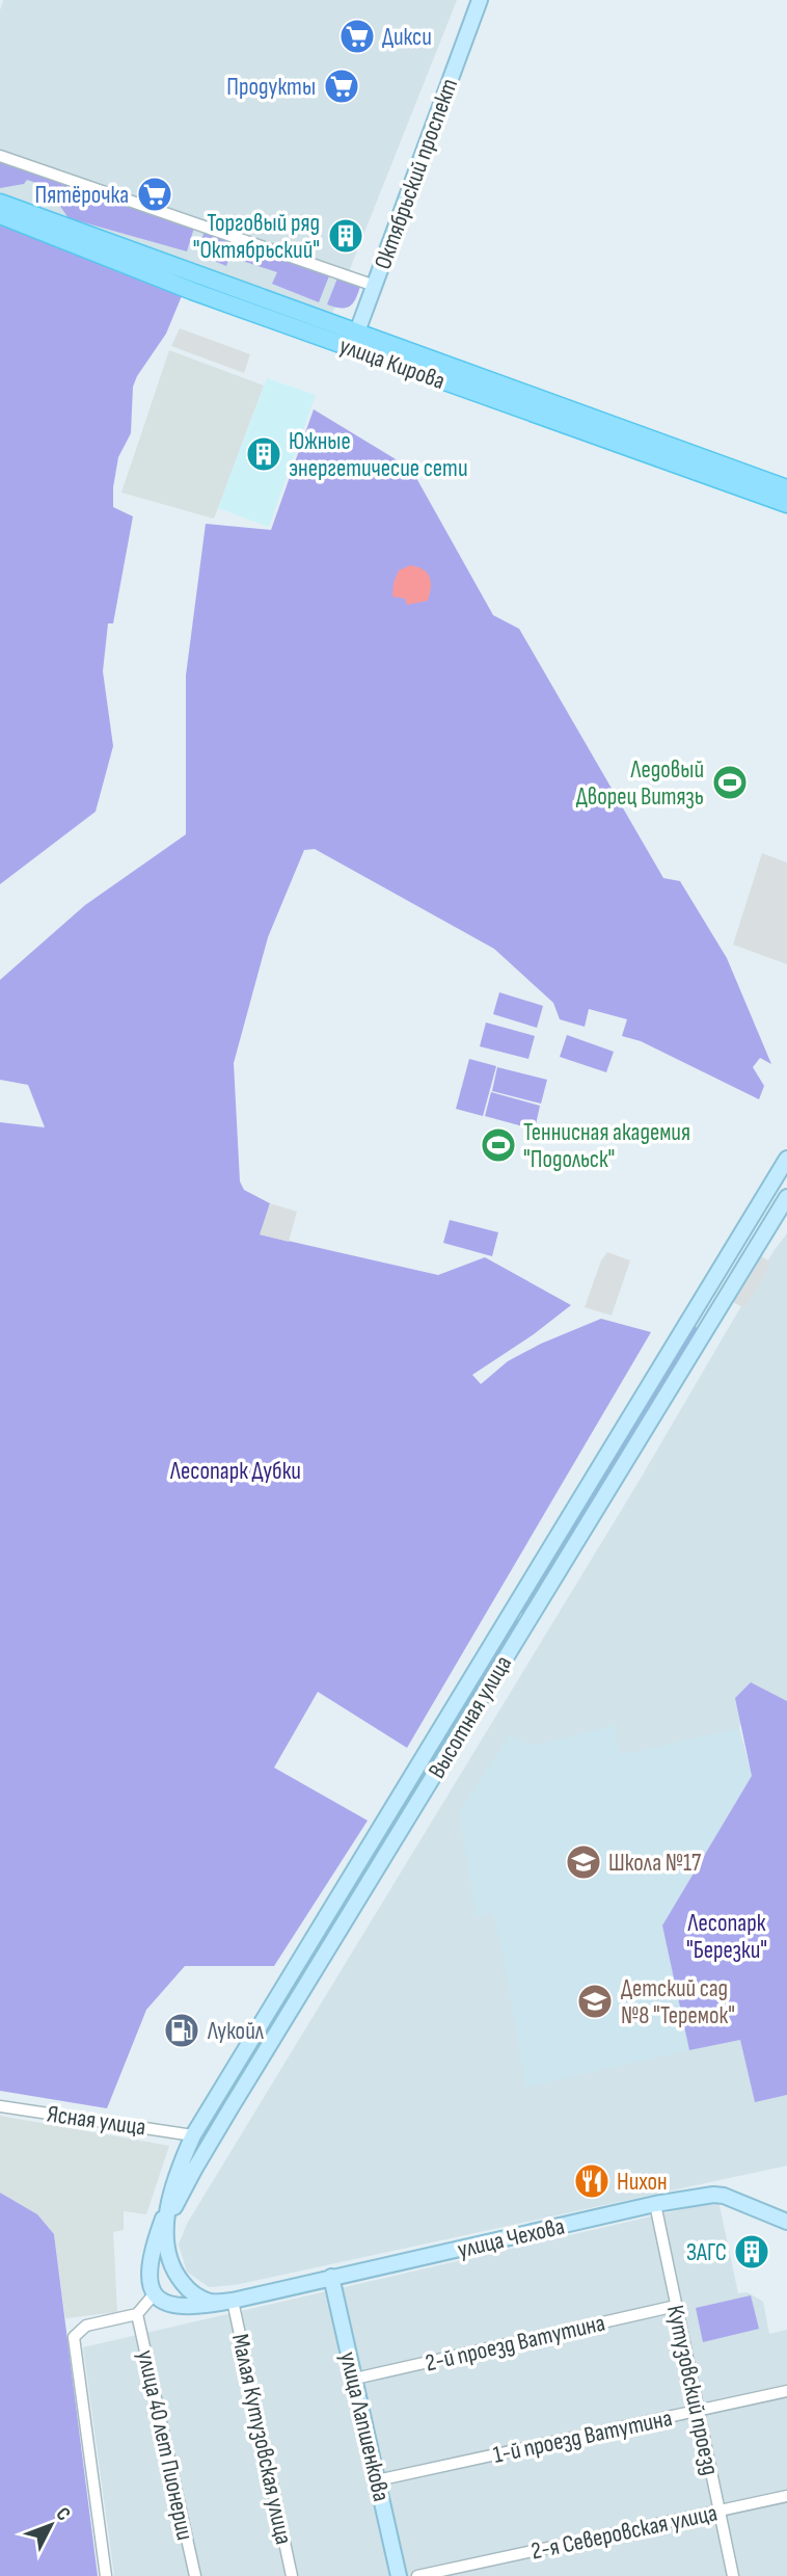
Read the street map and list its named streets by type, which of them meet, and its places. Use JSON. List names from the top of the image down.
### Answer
{
  "streets": {
    "main road": ["улица Кирова"],
    "street": [
      "Октябрьский проспект",
      "Высотная улица",
      "Ясная улица",
      "улица Чехова",
      "2-й проезд Ватутина",
      "Кутузовский проезд",
      "улица Лапшенкова",
      "1-й проезд Ватутина",
      "Малая Кутузовская улица",
      "улица 40 лет Пионерии",
      "2-я Северовская улица"
    ]
  },
  "crossings": [
    ["Октябрьский проспект", "улица Кирова"],
    ["Высотная улица", "Ясная улица"],
    ["Высотная улица", "улица Чехова"],
    ["улица Чехова", "Кутузовский проезд"],
    ["улица Чехова", "улица Лапшенкова"],
    ["улица Чехова", "Малая Кутузовская улица"],
    ["2-й проезд Ватутина", "Кутузовский проезд"],
    ["2-й проезд Ватутина", "улица Лапшенкова"],
    ["Кутузовский проезд", "1-й проезд Ватутина"],
    ["Кутузовский проезд", "2-я Северовская улица"],
    ["улица Лапшенкова", "1-й проезд Ватутина"]
  ],
  "parks": ["Лесопарк Дубки", "Лесопарк \"Березки\""],
  "places": {
    "supermarket": ["Дикси", "Продукты", "Пятёрочка"],
    "building": ["Торговый ряд \"Октябрьский\"", "Южные энергетичесие сети", "ЗАГС"],
    "sports": ["Ледовый Дворец Витязь", "Теннисная академия \"Подольск\""],
    "school or university": ["Школа №17", "Детский сад №8 \"Теремок\""],
    "fuel station": ["Лукойл"],
    "restaurant": ["Нихон"]
  },
  "north": "top right"
}
